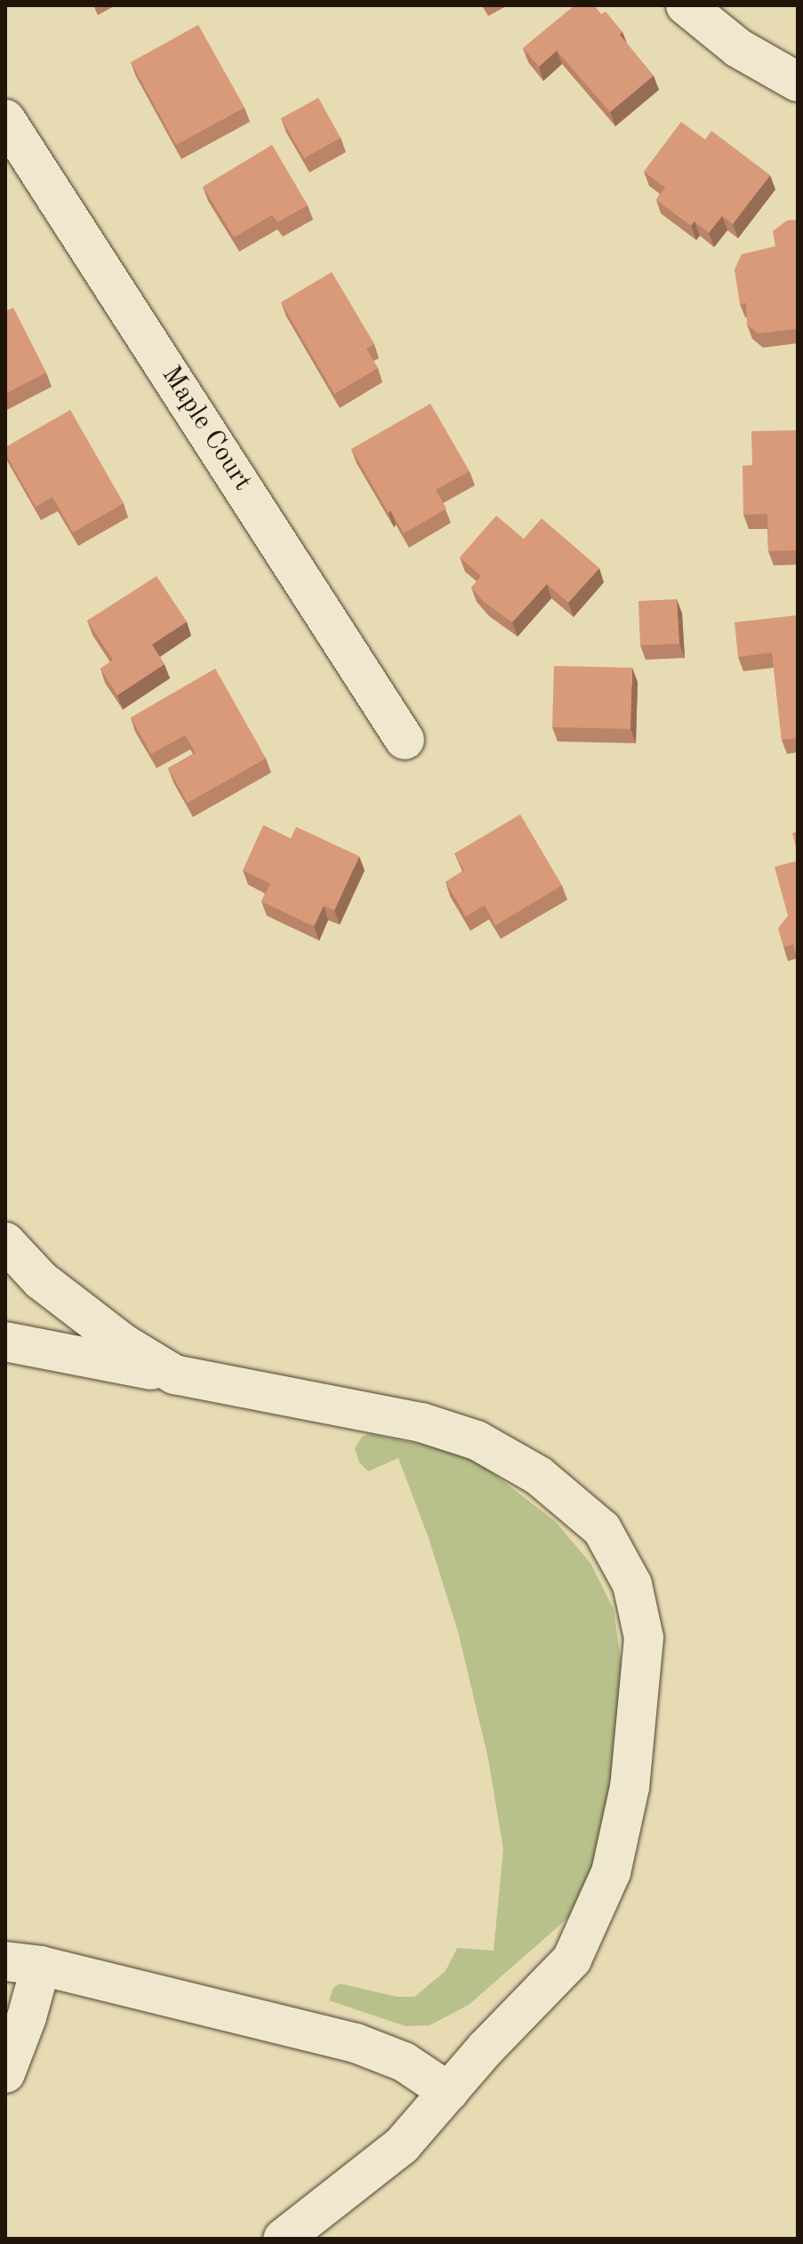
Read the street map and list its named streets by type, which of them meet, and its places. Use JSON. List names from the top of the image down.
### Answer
{
  "streets": {
    "street": ["Maple Court"]
  }
}
